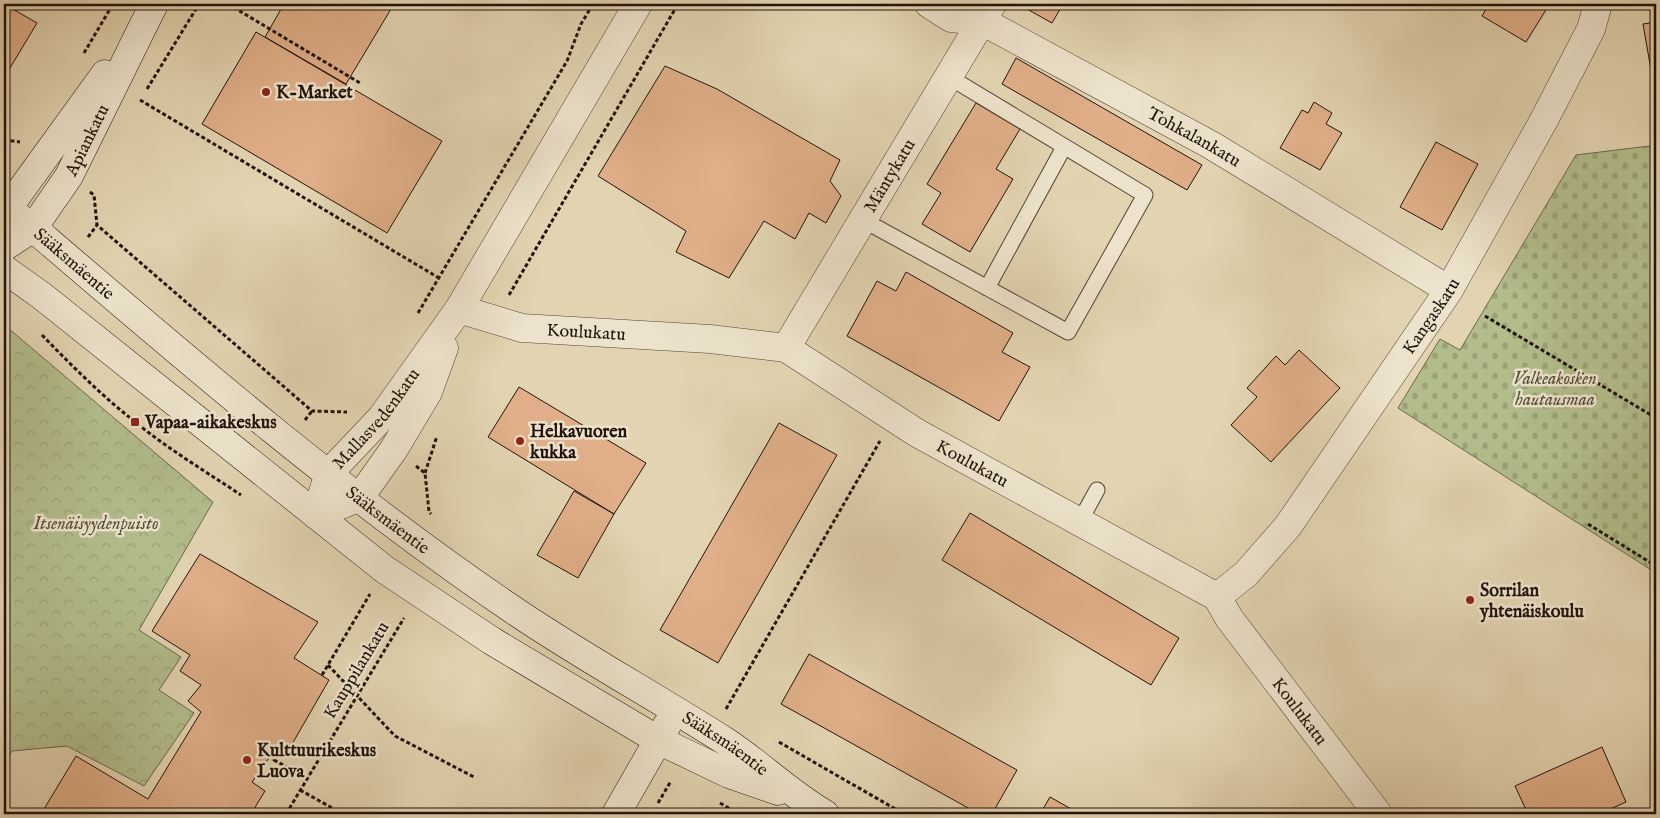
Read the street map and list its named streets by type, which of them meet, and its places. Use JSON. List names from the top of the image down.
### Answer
{
  "streets": {
    "street": [
      "Tohkalankatu",
      "Apiankatu",
      "Mäntykatu",
      "Sääksmäentie",
      "Kangaskatu",
      "Koulukatu",
      "Mallasvedenkatu"
    ],
    "path": ["Kauppilankatu"]
  },
  "crossings": [
    ["Tohkalankatu", "Mäntykatu"],
    ["Tohkalankatu", "Kangaskatu"],
    ["Apiankatu", "Sääksmäentie"],
    ["Mäntykatu", "Koulukatu"],
    ["Sääksmäentie", "Mallasvedenkatu"],
    ["Kangaskatu", "Koulukatu"],
    ["Koulukatu", "Mallasvedenkatu"]
  ],
  "parks": ["Valkeakosken hautausmaa", "Itsenäisyydenpuisto"],
  "places": {
    "other": [
      "K-Market",
      "Helkavuoren kukka",
      "Sorrilan yhtenäiskoulu",
      "Kulttuurikeskus Luova"
    ],
    "transit": ["Vapaa-aikakeskus"]
  }
}
